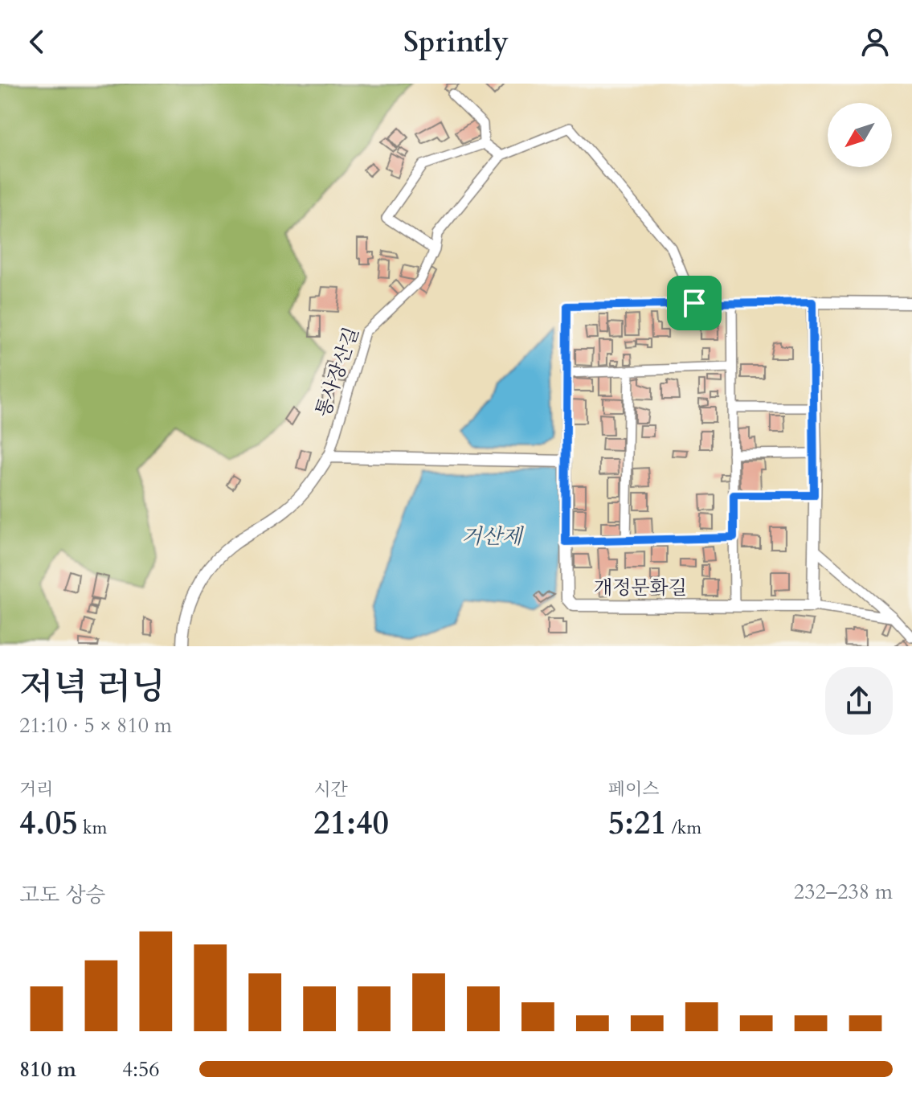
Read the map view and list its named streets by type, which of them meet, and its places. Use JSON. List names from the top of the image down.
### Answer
{
  "streets": {
    "street": ["통사장산길", "개정문화길"]
  },
  "crossings": [
    ["통사장산길", "개정문화길"]
  ],
  "water": ["거산제"],
  "north": "bottom left",
  "page": {
    "header": "Sprintly",
    "heading": ["저녁 러닝", "21:10 · 5 × 810 m"],
    "stats": [
      ["거리", "4.05 km"],
      ["시간", "21:40"],
      ["페이스", "5:21 /km"]
    ],
    "chart": ["고도 상승", "232–238 m"],
    "list": [
      {
        "name": "810 m",
        "note": "4:56"
      }
    ]
  }
}
